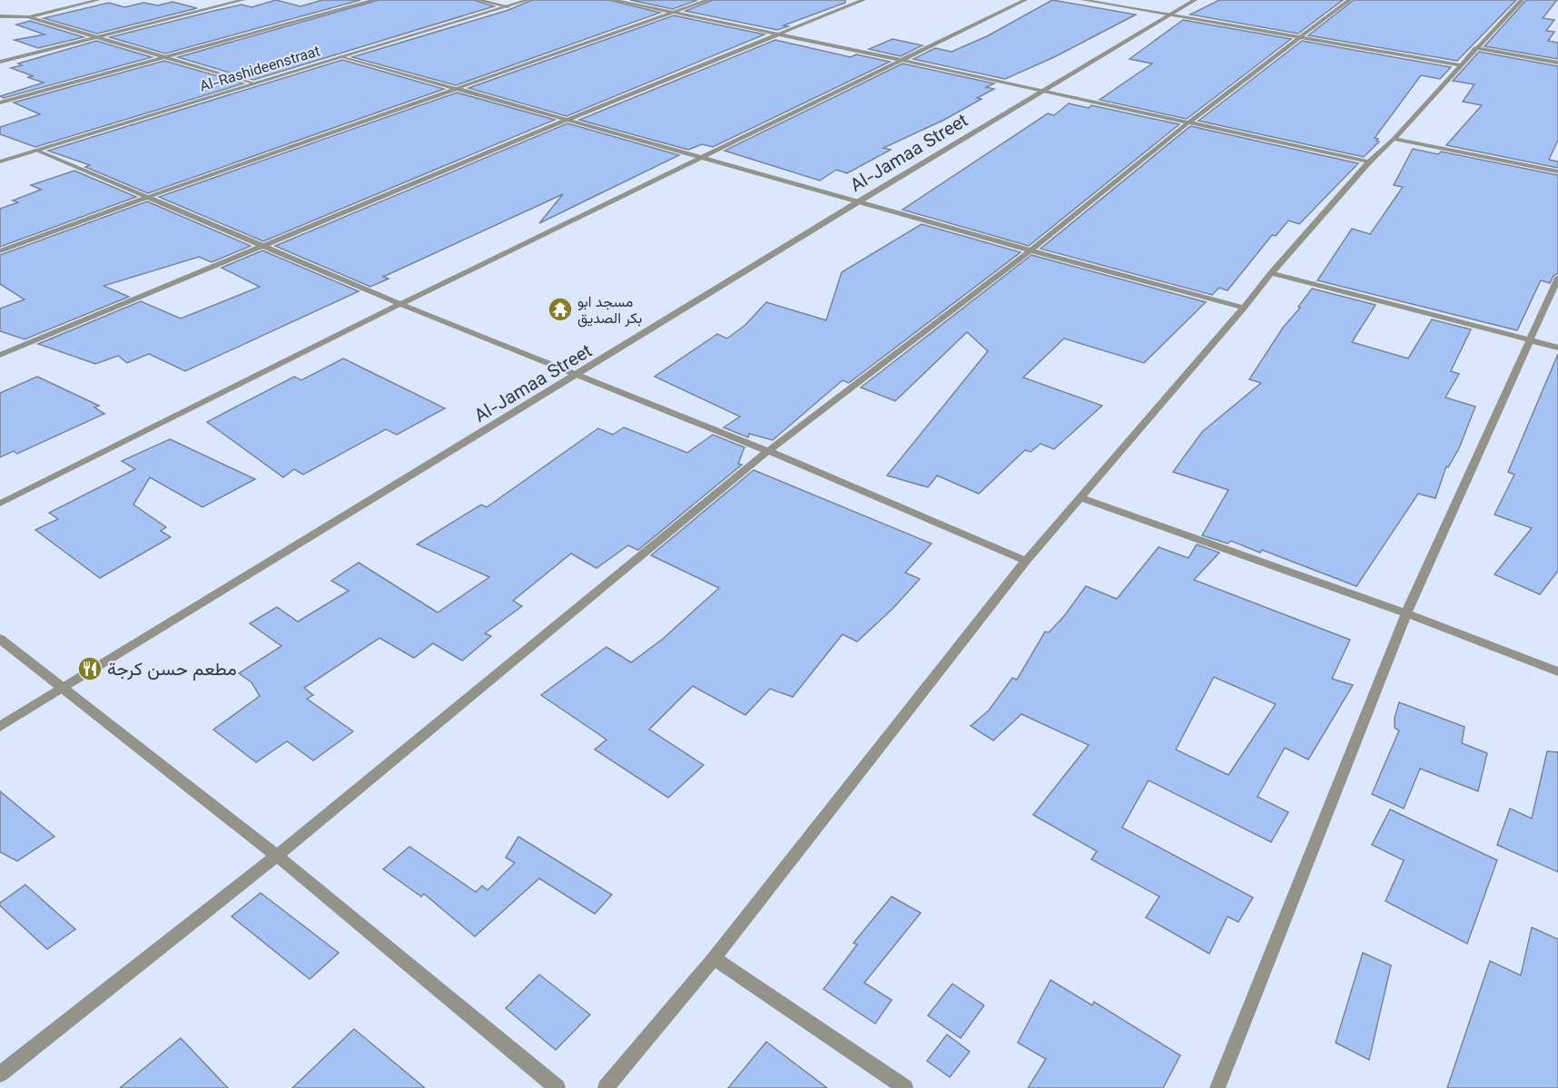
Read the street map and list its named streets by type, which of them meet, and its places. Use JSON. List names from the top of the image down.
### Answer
{
  "streets": {
    "street": ["Al-Rashideenstraat", "Al-Jamaa Street"]
  },
  "places": {
    "temple": ["مسجد ابو بكر الصديق"],
    "restaurant": ["مطعم حسن كرجة"]
  }
}
